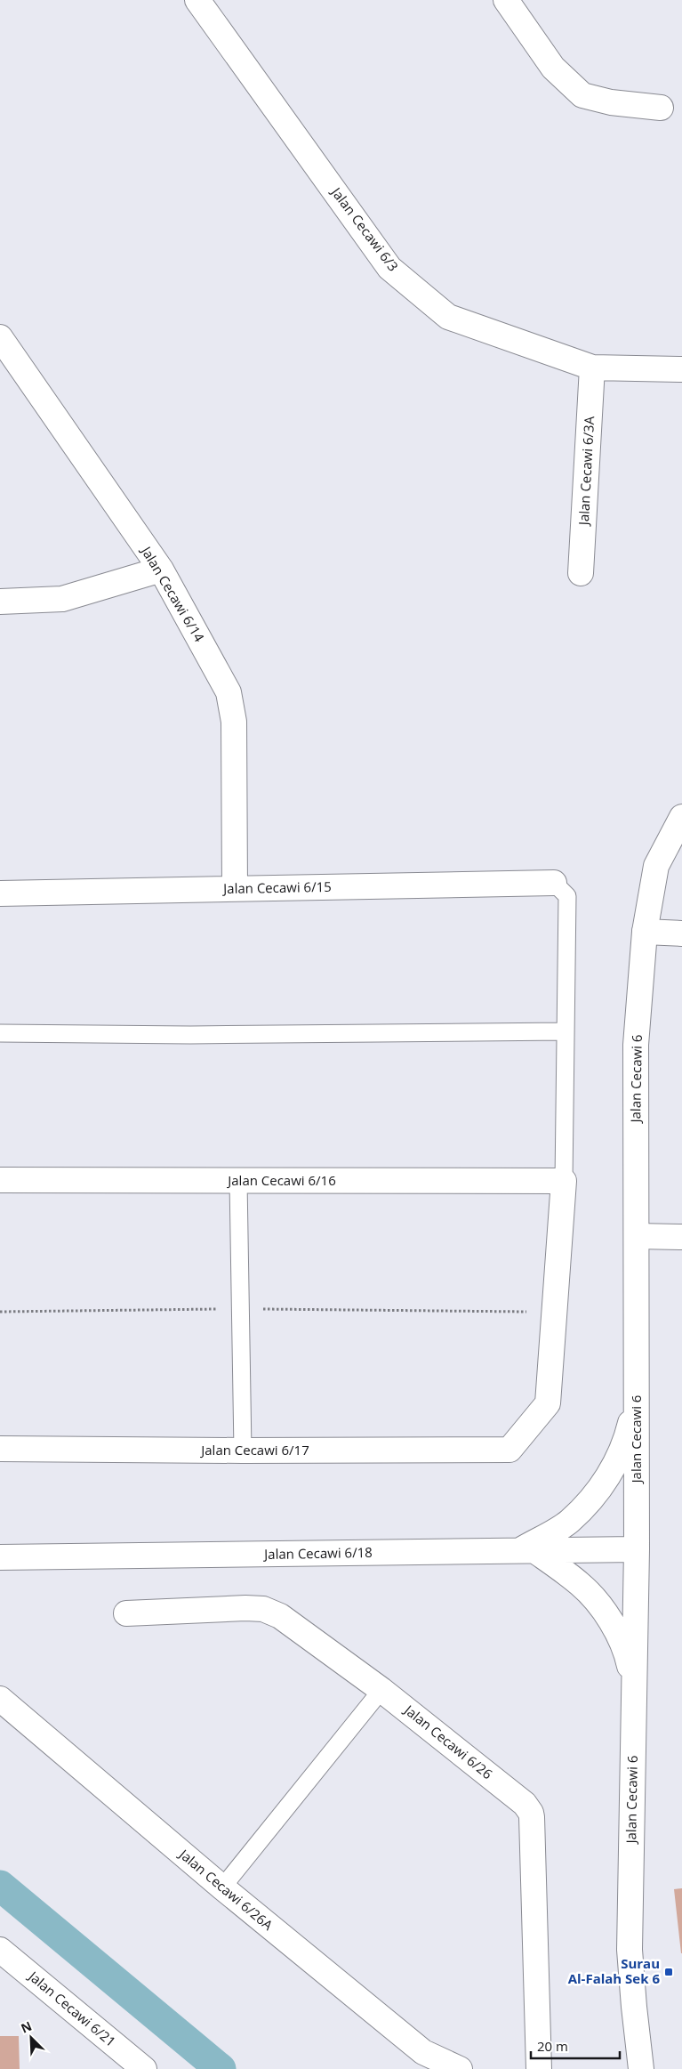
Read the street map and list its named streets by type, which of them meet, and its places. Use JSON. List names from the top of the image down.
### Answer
{
  "streets": {
    "street": [
      "Jalan Cecawi 6/3",
      "Jalan Cecawi 6/3A",
      "Jalan Cecawi 6/14",
      "Jalan Cecawi 6/15",
      "Jalan Cecawi 6",
      "Jalan Cecawi 6/16",
      "Jalan Cecawi 6/17",
      "Jalan Cecawi 6/18",
      "Jalan Cecawi 6/26",
      "Jalan Cecawi 6/26A",
      "Jalan Cecawi 6/21"
    ]
  },
  "crossings": [
    ["Jalan Cecawi 6/3", "Jalan Cecawi 6/3A"],
    ["Jalan Cecawi 6/14", "Jalan Cecawi 6/15"],
    ["Jalan Cecawi 6", "Jalan Cecawi 6/18"]
  ],
  "places": {
    "transit": ["Surau Al-Falah Sek 6"]
  },
  "scale_bar": "20 m",
  "north": "top left"
}
